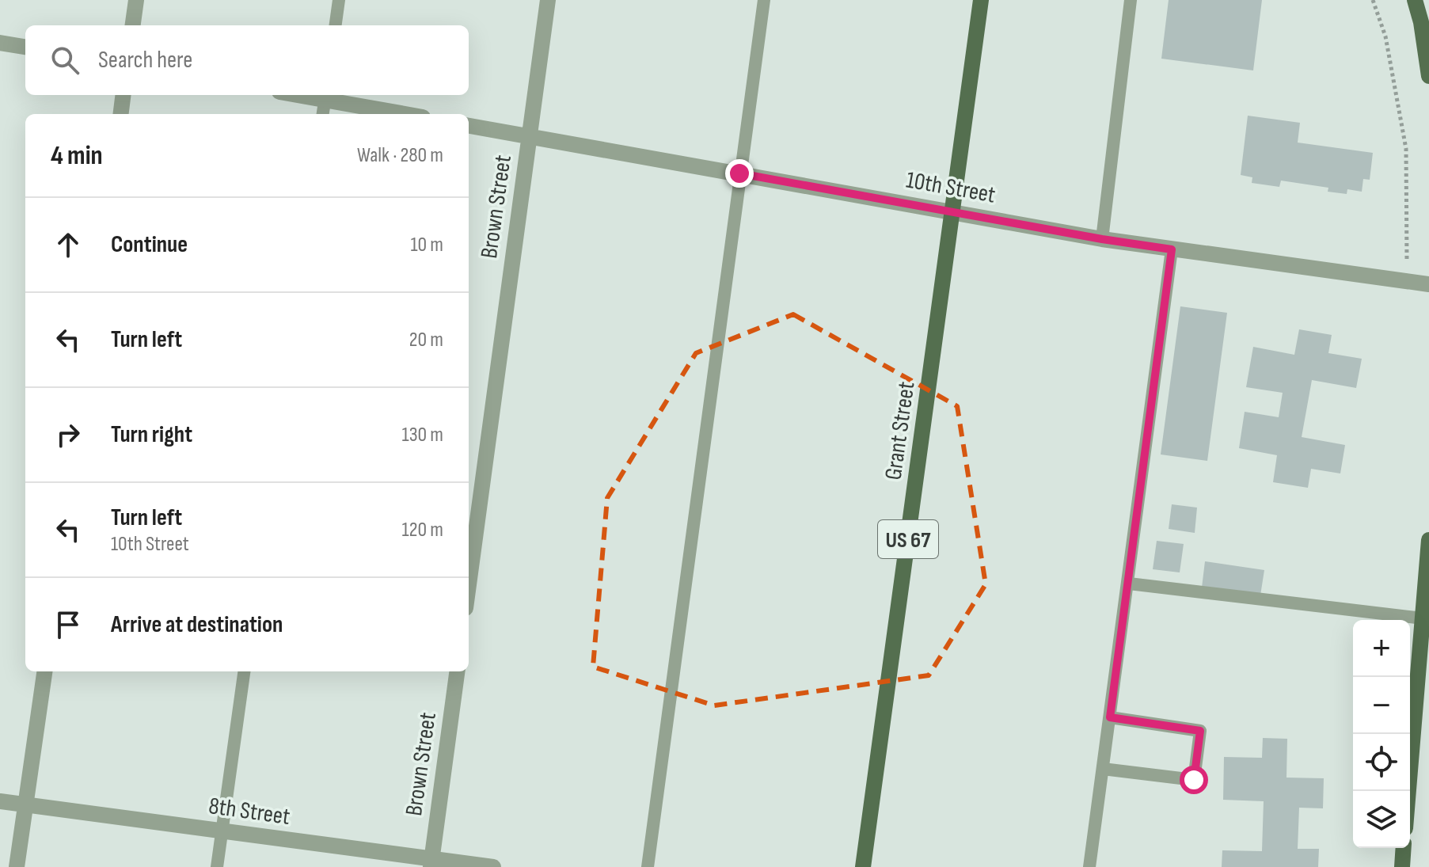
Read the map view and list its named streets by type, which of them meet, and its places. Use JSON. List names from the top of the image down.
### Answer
{
  "streets": {
    "main road": ["Grant Street", "US 67"],
    "street": ["10th Street", "Brown Street", "8th Street"]
  },
  "crossings": [
    ["10th Street", "Brown Street"],
    ["10th Street", "Grant Street"],
    ["Brown Street", "8th Street"]
  ],
  "page": {
    "search": "Search here",
    "heading": ["4 min", "Walk · 280 m"],
    "list": [
      ["Continue", "10 m"],
      ["Turn left", "20 m"],
      ["Turn right", "130 m"],
      ["Turn left", "10th Street", "120 m"],
      "Arrive at destination"
    ],
    "map_buttons": ["+", "−"]
  }
}
